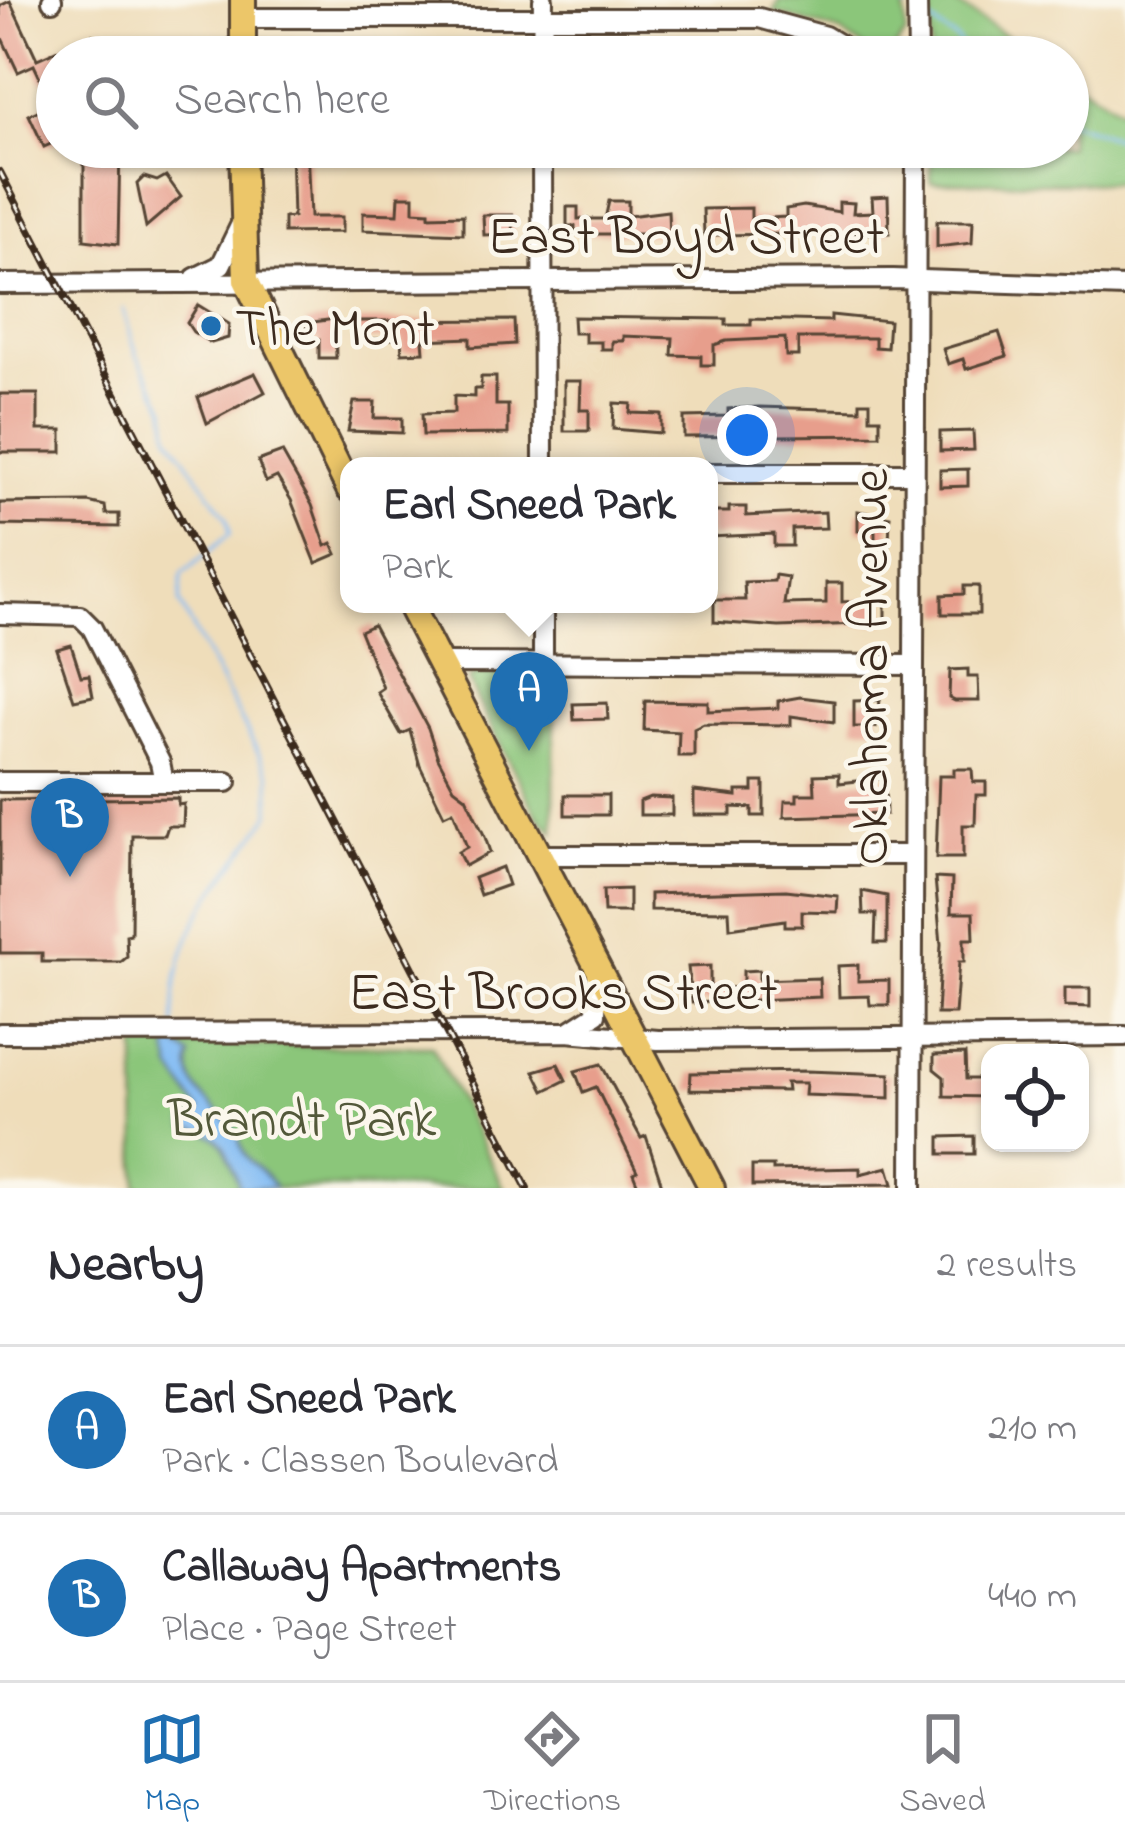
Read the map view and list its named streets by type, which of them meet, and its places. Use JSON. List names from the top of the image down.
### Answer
{
  "streets": {
    "street": ["East Boyd Street", "Oklahoma Avenue", "East Brooks Street"]
  },
  "crossings": [
    ["East Boyd Street", "Oklahoma Avenue"],
    ["Oklahoma Avenue", "East Brooks Street"]
  ],
  "parks": ["Brandt Park"],
  "places": ["The Mont"],
  "page": {
    "search": "Search here",
    "popup": ["Earl Sneed Park", "Park"],
    "pins": ["A", "B"],
    "heading": ["Nearby", "2 results"],
    "list": [
      {
        "mark": "A",
        "name": "Earl Sneed Park",
        "note": "Park · Classen Boulevard",
        "value": "210 m"
      },
      {
        "mark": "B",
        "name": "Callaway Apartments",
        "note": "Place · Page Street",
        "value": "440 m"
      }
    ],
    "nav": ["Map", "Directions", "Saved"]
  }
}
